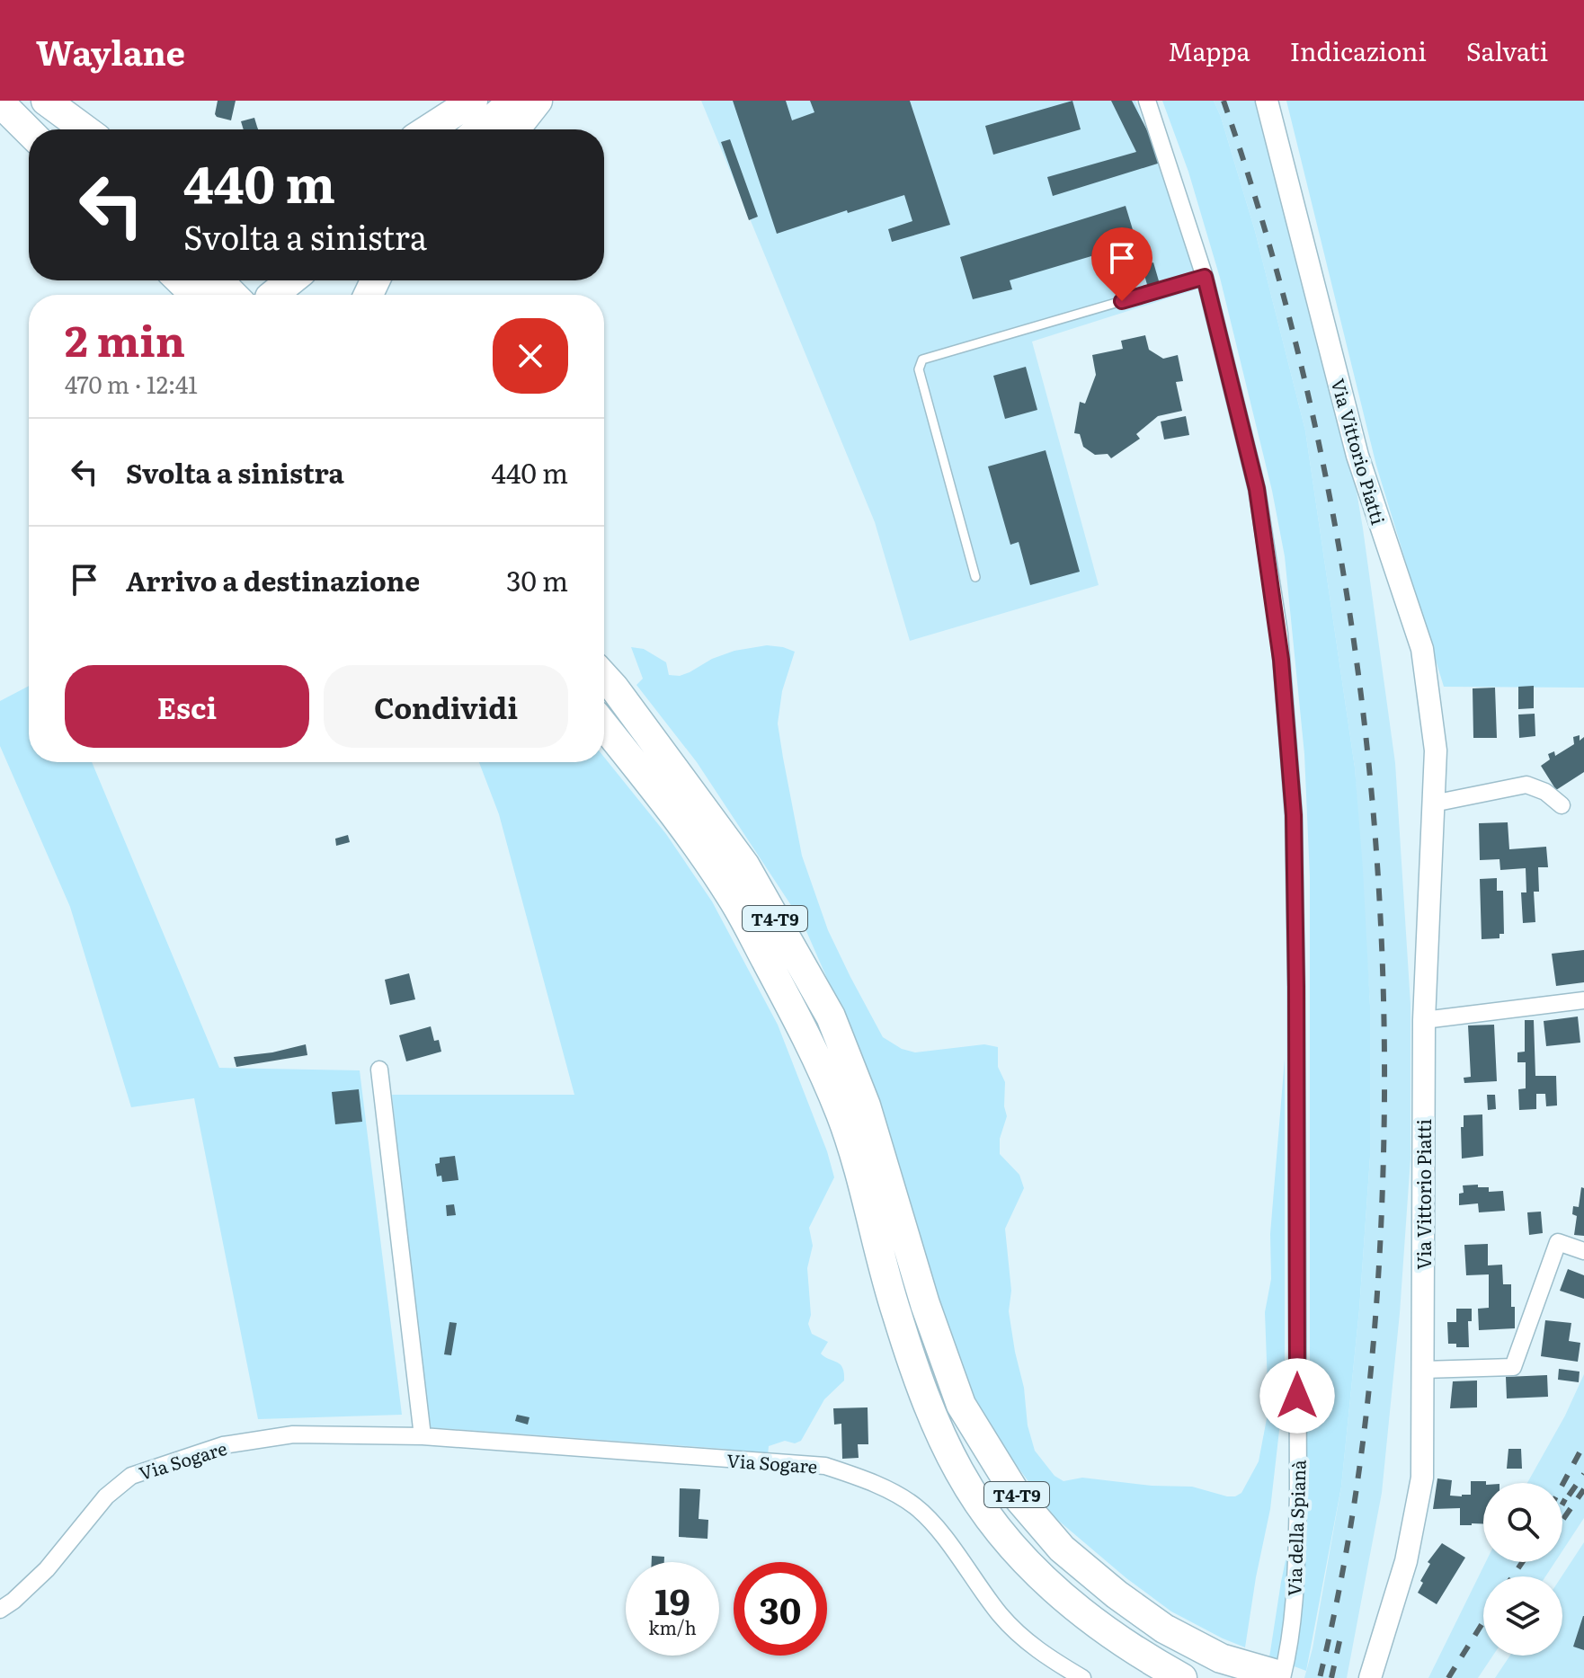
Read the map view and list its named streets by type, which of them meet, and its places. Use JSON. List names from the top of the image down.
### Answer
{
  "streets": {
    "highway": ["T4-T9"],
    "street": ["Via Vittorio Piatti", "Via Sogare", "Via della Spianà"]
  },
  "crossings": [
    ["T4-T9", "Via della Spianà"]
  ],
  "page": {
    "header": "Waylane",
    "nav": ["Mappa", "Indicazioni", "Salvati"],
    "turn": ["440 m", "Svolta a sinistra"],
    "heading": ["2 min", "470 m · 12:41"],
    "list": [
      {
        "name": "Svolta a sinistra",
        "value": "440 m"
      },
      {
        "name": "Arrivo a destinazione",
        "value": "30 m"
      }
    ],
    "buttons": ["Esci", "Condividi"],
    "speed": "19 km/h",
    "limit": "30"
  }
}
